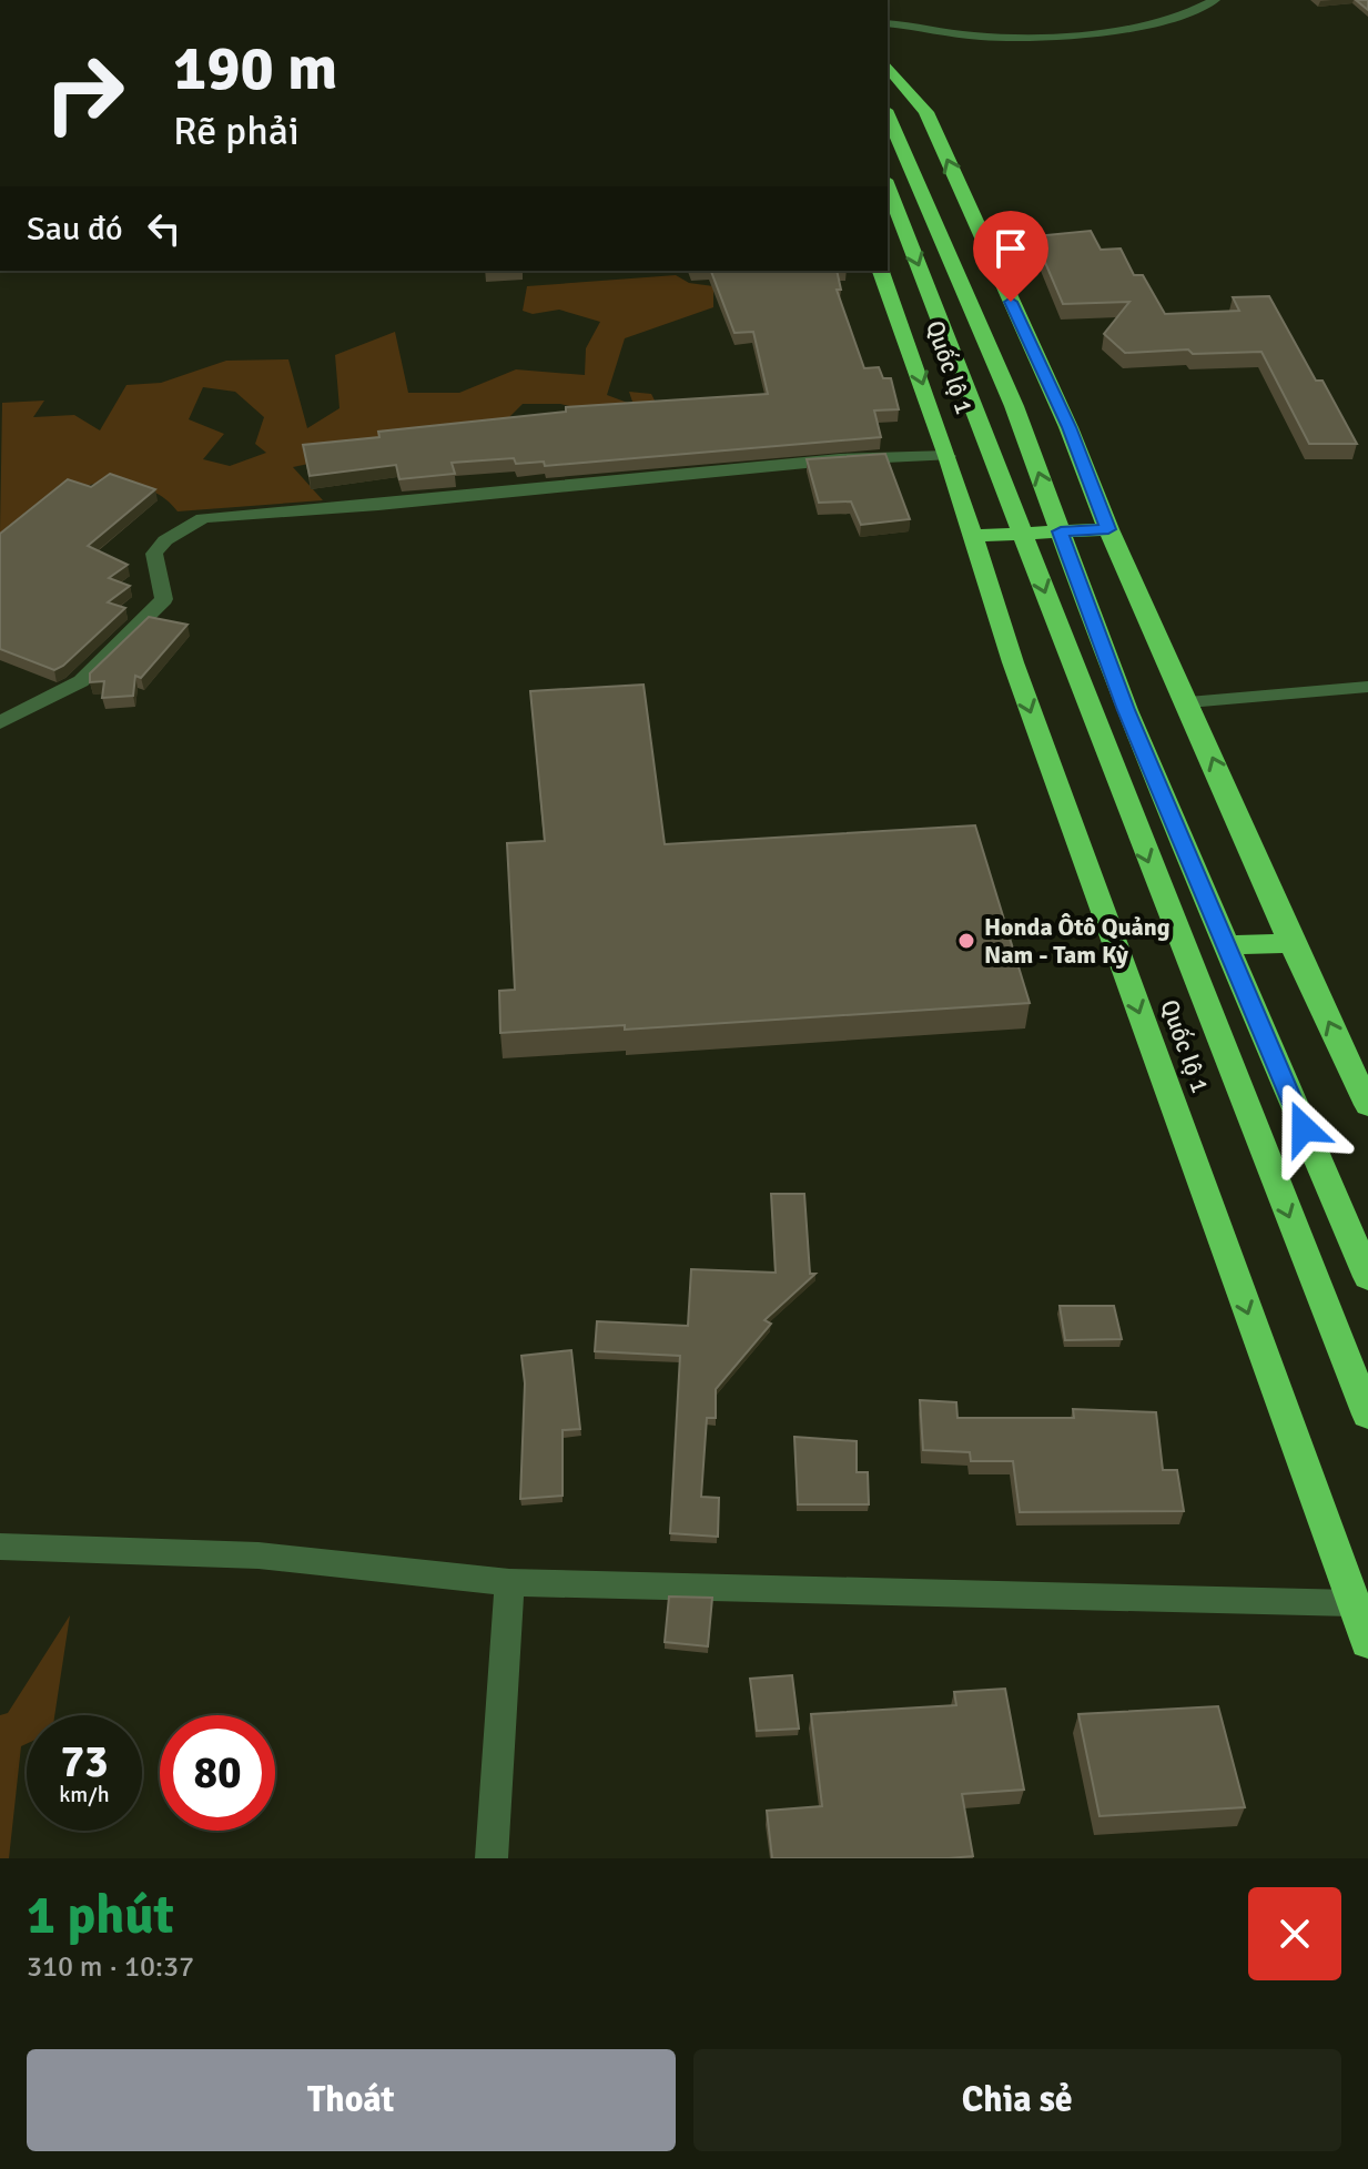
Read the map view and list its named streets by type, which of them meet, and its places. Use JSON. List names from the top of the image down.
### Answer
{
  "streets": {
    "highway": ["Quốc lộ 1"]
  },
  "places": ["Honda Ôtô Quảng Nam - Tam Kỳ"],
  "page": {
    "turn": ["190 m", "Rẽ phải"],
    "then": "Sau đó",
    "speed": "73 km/h",
    "limit": "80",
    "heading": ["1 phút", "310 m · 10:37"],
    "buttons": ["Thoát", "Chia sẻ"]
  }
}
